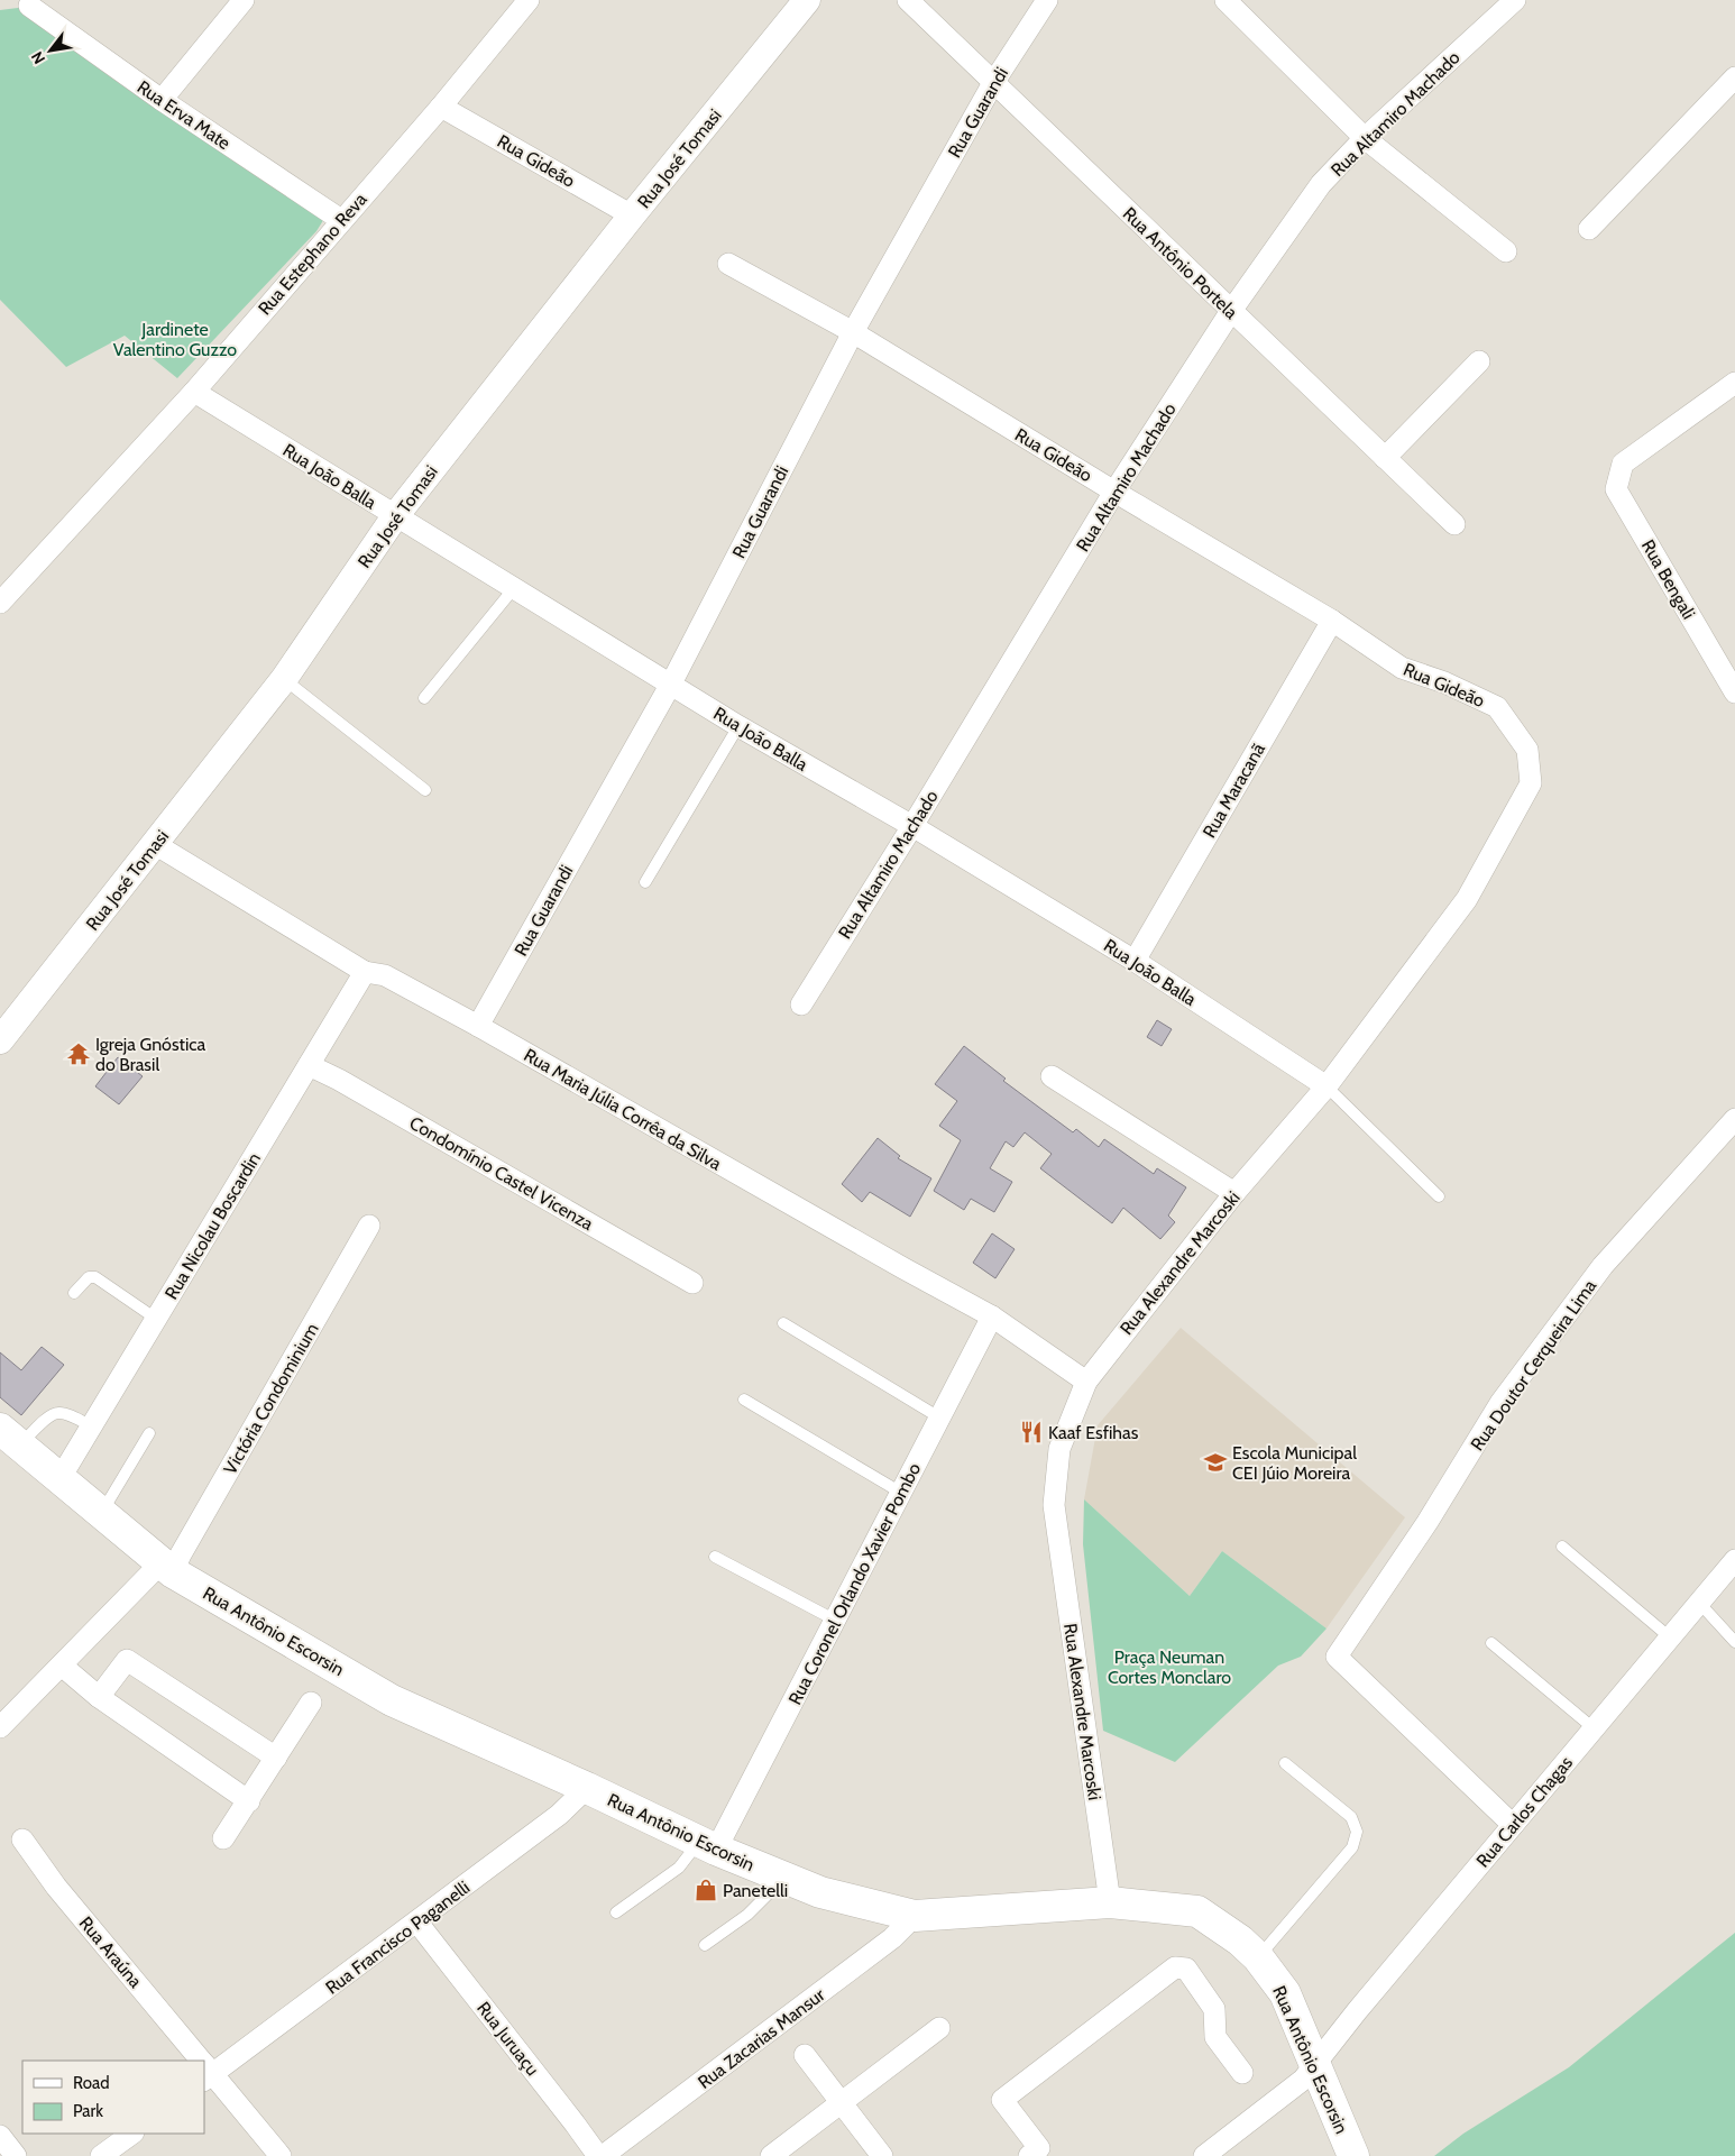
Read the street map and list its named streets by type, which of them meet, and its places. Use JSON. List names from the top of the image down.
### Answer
{
  "streets": {
    "main road": ["Rua Antônio Escorsin"],
    "street": [
      "Rua Guarandi",
      "Rua Altamiro Machado",
      "Rua Erva Mate",
      "Rua José Tomasi",
      "Rua Gideão",
      "Rua Estephano Reva",
      "Rua Antônio Portela",
      "Rua João Balla",
      "Rua Bengali",
      "Rua Maracanã",
      "Rua Maria Júlia Corrêa da Silva",
      "Condomínio Castel Vicenza",
      "Rua Nicolau Boscardin",
      "Rua Alexandre Marcoski",
      "Rua Doutor Cerqueira Lima",
      "Victória Condominium",
      "Rua Coronel Orlando Xavier Pombo",
      "Rua Carlos Chagas",
      "Rua Francisco Paganelli",
      "Rua Araúna",
      "Rua Juruaçu",
      "Rua Zacarias Mansur"
    ]
  },
  "crossings": [
    ["Rua Guarandi", "Rua Gideão"],
    ["Rua Guarandi", "Rua Antônio Portela"],
    ["Rua Guarandi", "Rua João Balla"],
    ["Rua Guarandi", "Rua Maria Júlia Corrêa da Silva"],
    ["Rua Altamiro Machado", "Rua Gideão"],
    ["Rua Altamiro Machado", "Rua Antônio Portela"],
    ["Rua Altamiro Machado", "Rua João Balla"],
    ["Rua Erva Mate", "Rua Estephano Reva"],
    ["Rua José Tomasi", "Rua Gideão"],
    ["Rua José Tomasi", "Rua João Balla"],
    ["Rua José Tomasi", "Rua Maria Júlia Corrêa da Silva"],
    ["Rua Gideão", "Rua Estephano Reva"],
    ["Rua Gideão", "Rua Maracanã"],
    ["Rua Gideão", "Rua Alexandre Marcoski"],
    ["Rua Estephano Reva", "Rua João Balla"],
    ["Rua João Balla", "Rua Maracanã"],
    ["Rua João Balla", "Rua Alexandre Marcoski"],
    ["Rua Maria Júlia Corrêa da Silva", "Rua Nicolau Boscardin"],
    ["Rua Maria Júlia Corrêa da Silva", "Rua Alexandre Marcoski"],
    ["Rua Maria Júlia Corrêa da Silva", "Rua Coronel Orlando Xavier Pombo"],
    ["Condomínio Castel Vicenza", "Rua Nicolau Boscardin"],
    ["Rua Nicolau Boscardin", "Rua Antônio Escorsin"],
    ["Rua Alexandre Marcoski", "Rua Antônio Escorsin"],
    ["Rua Doutor Cerqueira Lima", "Rua Carlos Chagas"],
    ["Victória Condominium", "Rua Antônio Escorsin"],
    ["Rua Coronel Orlando Xavier Pombo", "Rua Antônio Escorsin"],
    ["Rua Antônio Escorsin", "Rua Carlos Chagas"],
    ["Rua Antônio Escorsin", "Rua Francisco Paganelli"],
    ["Rua Antônio Escorsin", "Rua Zacarias Mansur"],
    ["Rua Francisco Paganelli", "Rua Araúna"],
    ["Rua Francisco Paganelli", "Rua Juruaçu"]
  ],
  "parks": ["Jardinete Valentino Guzzo", "Praça Neuman Cortes Monclaro"],
  "places": {
    "temple": ["Igreja Gnóstica do Brasil"],
    "restaurant": ["Kaaf Esfihas"],
    "school or university": ["Escola Municipal CEI Júio Moreira"],
    "shop": ["Panetelli"]
  },
  "legend": ["Road", "Park"],
  "north": "bottom left"
}
